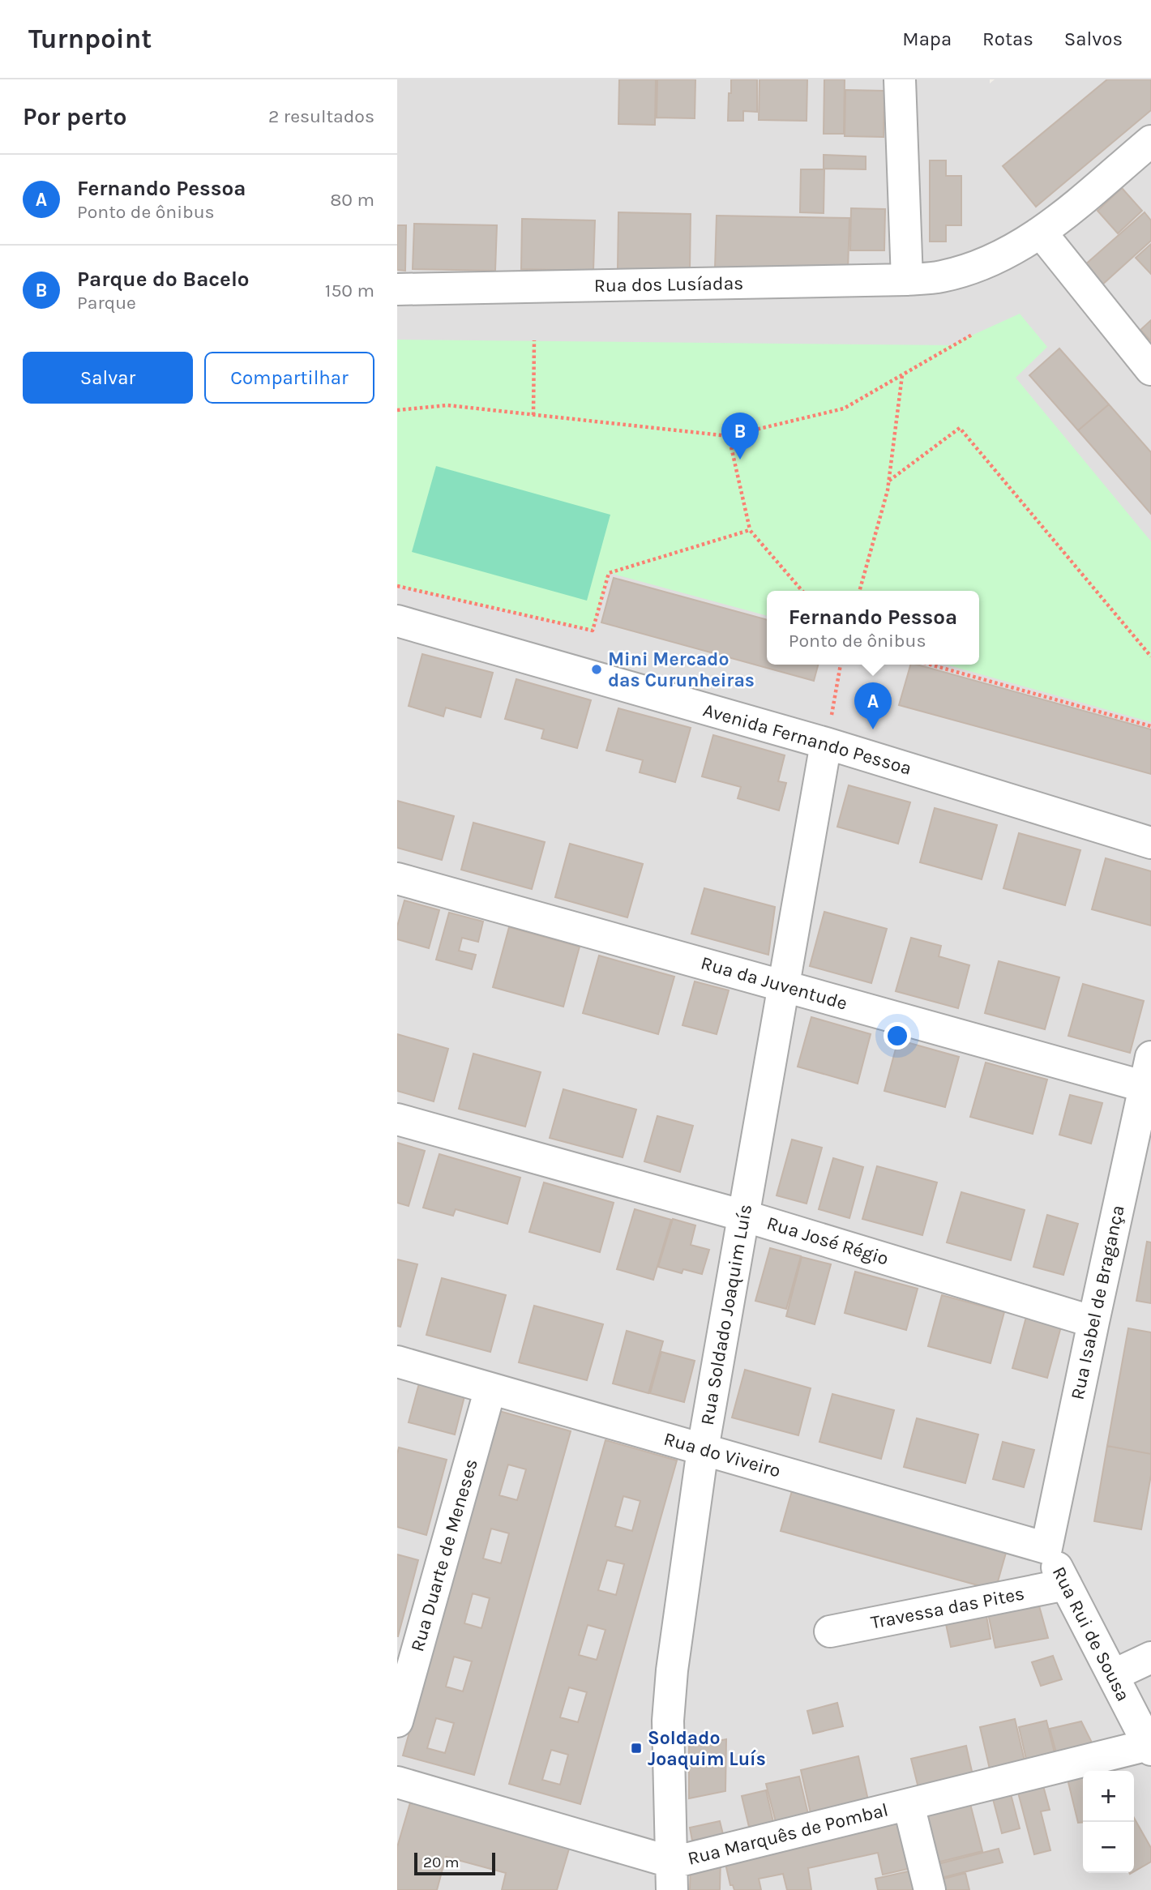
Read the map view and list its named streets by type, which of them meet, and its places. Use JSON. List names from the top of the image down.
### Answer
{
  "streets": {
    "street": [
      "Rua dos Lusíadas",
      "Avenida Fernando Pessoa",
      "Rua da Juventude",
      "Rua José Régio",
      "Rua Isabel de Bragança",
      "Rua Soldado Joaquim Luís",
      "Rua do Viveiro",
      "Rua Duarte de Meneses",
      "Travessa das Pites",
      "Rua Rui de Sousa",
      "Rua Marquês de Pombal"
    ]
  },
  "crossings": [
    ["Avenida Fernando Pessoa", "Rua Soldado Joaquim Luís"],
    ["Rua da Juventude", "Rua Isabel de Bragança"],
    ["Rua da Juventude", "Rua Soldado Joaquim Luís"],
    ["Rua José Régio", "Rua Isabel de Bragança"],
    ["Rua José Régio", "Rua Soldado Joaquim Luís"],
    ["Rua Isabel de Bragança", "Rua do Viveiro"],
    ["Rua Isabel de Bragança", "Rua Rui de Sousa"],
    ["Rua Soldado Joaquim Luís", "Rua do Viveiro"],
    ["Rua Soldado Joaquim Luís", "Rua Marquês de Pombal"],
    ["Rua do Viveiro", "Rua Duarte de Meneses"],
    ["Rua do Viveiro", "Rua Rui de Sousa"],
    ["Travessa das Pites", "Rua Rui de Sousa"],
    ["Rua Rui de Sousa", "Rua Marquês de Pombal"]
  ],
  "places": {
    "other": ["Mini Mercado das Curunheiras"],
    "transit": ["Soldado Joaquim Luís"]
  },
  "scale_bar": "20 m",
  "page": {
    "header": "Turnpoint",
    "nav": ["Mapa", "Rotas", "Salvos"],
    "heading": ["Por perto", "2 resultados"],
    "list": [
      {
        "mark": "A",
        "name": "Fernando Pessoa",
        "note": "Ponto de ônibus",
        "value": "80 m"
      },
      {
        "mark": "B",
        "name": "Parque do Bacelo",
        "note": "Parque",
        "value": "150 m"
      }
    ],
    "buttons": ["Salvar", "Compartilhar"],
    "pins": ["B", "A"],
    "popup": ["Fernando Pessoa", "Ponto de ônibus"],
    "map_buttons": ["+", "−"],
    "scale": "20 m"
  }
}
